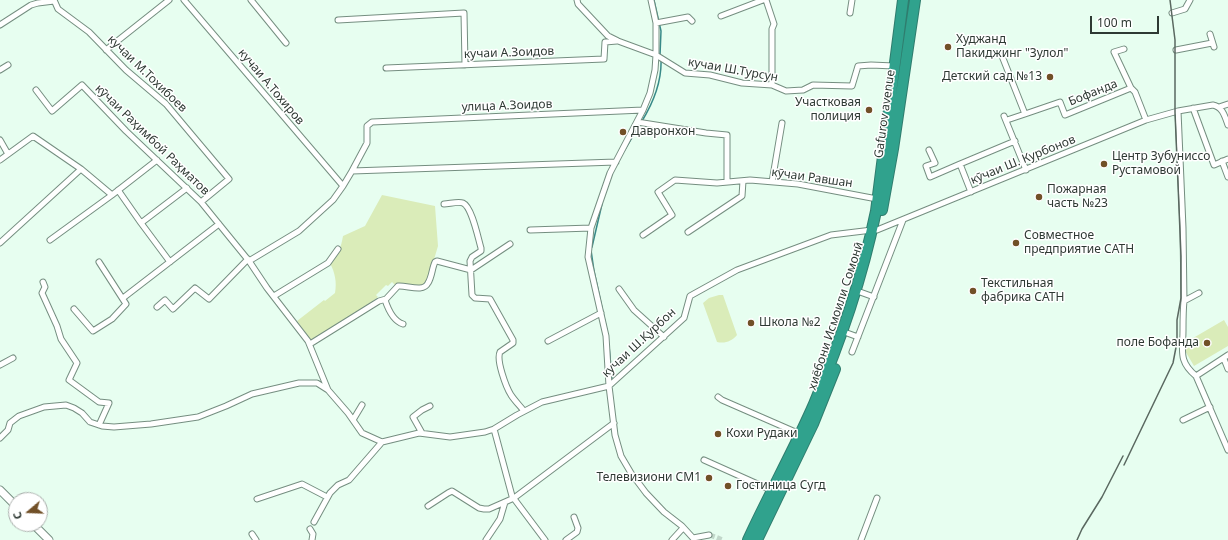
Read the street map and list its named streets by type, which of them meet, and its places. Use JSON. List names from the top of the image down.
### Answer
{
  "streets": {
    "highway": ["Gafurov avenue", "хиёбони Исмоили Сомонӣ"],
    "street": [
      "кучаи А.Зоидов",
      "кучаи Ш.Турсун",
      "кучаи М.Тохибоев",
      "кучаи А.Тохиров",
      "Бофанда",
      "улица А.Зоидов",
      "кӯчаи Раҳимбой Раҳматов",
      "кӯчаи Ш. Курбонов",
      "кӯчаи Равшан",
      "кучаи Ш.Қурбон"
    ]
  },
  "crossings": [
    ["кучаи А.Зоидов", "кучаи Ш.Турсун"],
    ["кучаи М.Тохибоев", "кӯчаи Раҳимбой Раҳматов"],
    ["Бофанда", "кӯчаи Ш. Курбонов"],
    ["Gafurov avenue", "кӯчаи Ш. Курбонов"],
    ["Gafurov avenue", "хиёбони Исмоили Сомонӣ"],
    ["Gafurov avenue", "кучаи Ш.Қурбон"],
    ["кӯчаи Ш. Курбонов", "хиёбони Исмоили Сомонӣ"],
    ["кӯчаи Ш. Курбонов", "кучаи Ш.Қурбон"],
    ["хиёбони Исмоили Сомонӣ", "кучаи Ш.Қурбон"]
  ],
  "places": [
    "Худжанд Пакиджинг \"Зулол\"",
    "Детский сад №13",
    "Участковая полиция",
    "Давронхон",
    "Центр Зубуниссо Рустамовой",
    "Пожарная часть №23",
    "Совместное предприятие CATH",
    "Текстильная фабрика САТН",
    "Школа №2",
    "поле Бофанда",
    "Кохи Рудаки",
    "Телевизиони СМ1",
    "Гостиница Сугд"
  ],
  "scale_bar": "100 m",
  "north": "left"
}
